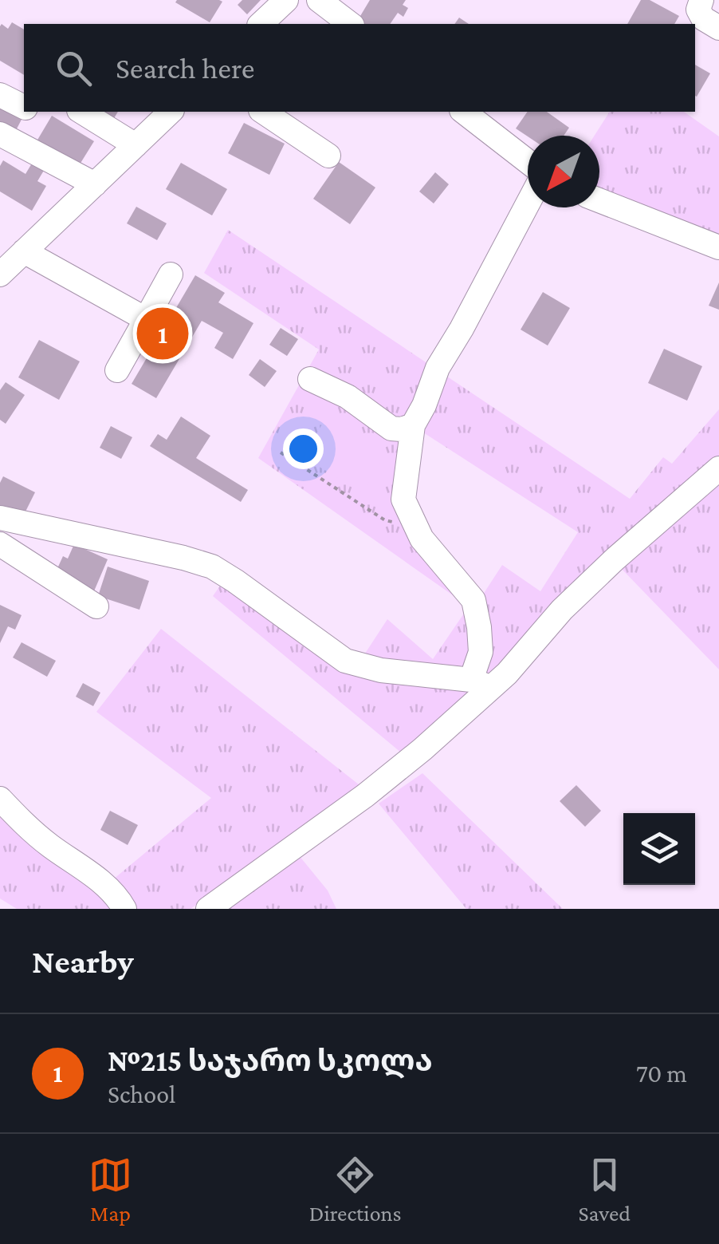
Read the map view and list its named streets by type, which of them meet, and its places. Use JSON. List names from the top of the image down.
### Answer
{
  "north": "bottom left",
  "page": {
    "search": "Search here",
    "pins": "1",
    "heading": "Nearby",
    "list": [
      {
        "mark": "1",
        "name": "№215 საჯარო სკოლა",
        "note": "School",
        "value": "70 m"
      }
    ],
    "nav": ["Map", "Directions", "Saved"]
  }
}
